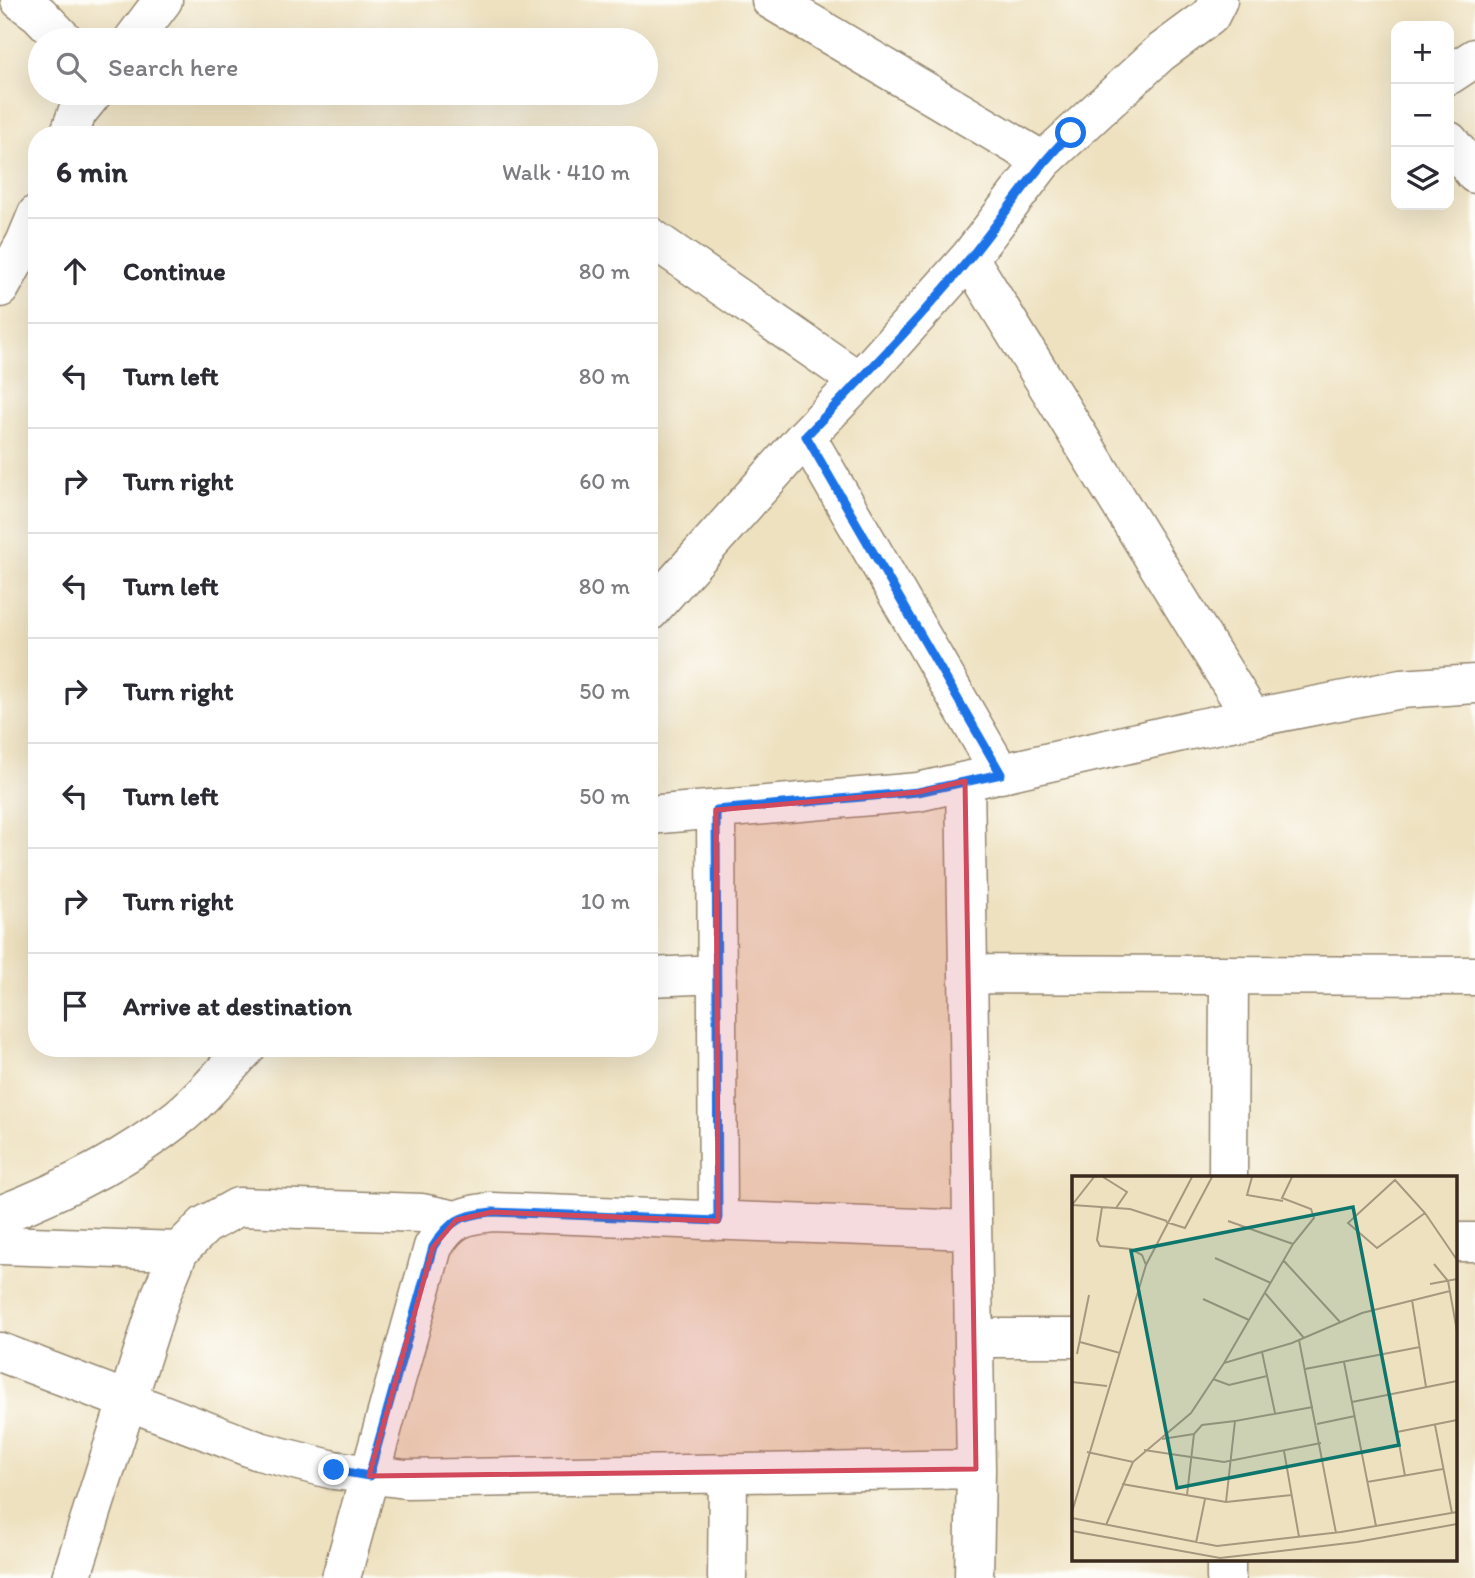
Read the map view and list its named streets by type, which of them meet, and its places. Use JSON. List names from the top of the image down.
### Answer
{
  "page": {
    "map_buttons": ["+", "−"],
    "search": "Search here",
    "heading": ["6 min", "Walk · 410 m"],
    "list": [
      ["Continue", "80 m"],
      ["Turn left", "80 m"],
      ["Turn right", "60 m"],
      ["Turn left", "80 m"],
      ["Turn right", "50 m"],
      ["Turn left", "50 m"],
      ["Turn right", "10 m"],
      "Arrive at destination"
    ]
  }
}
